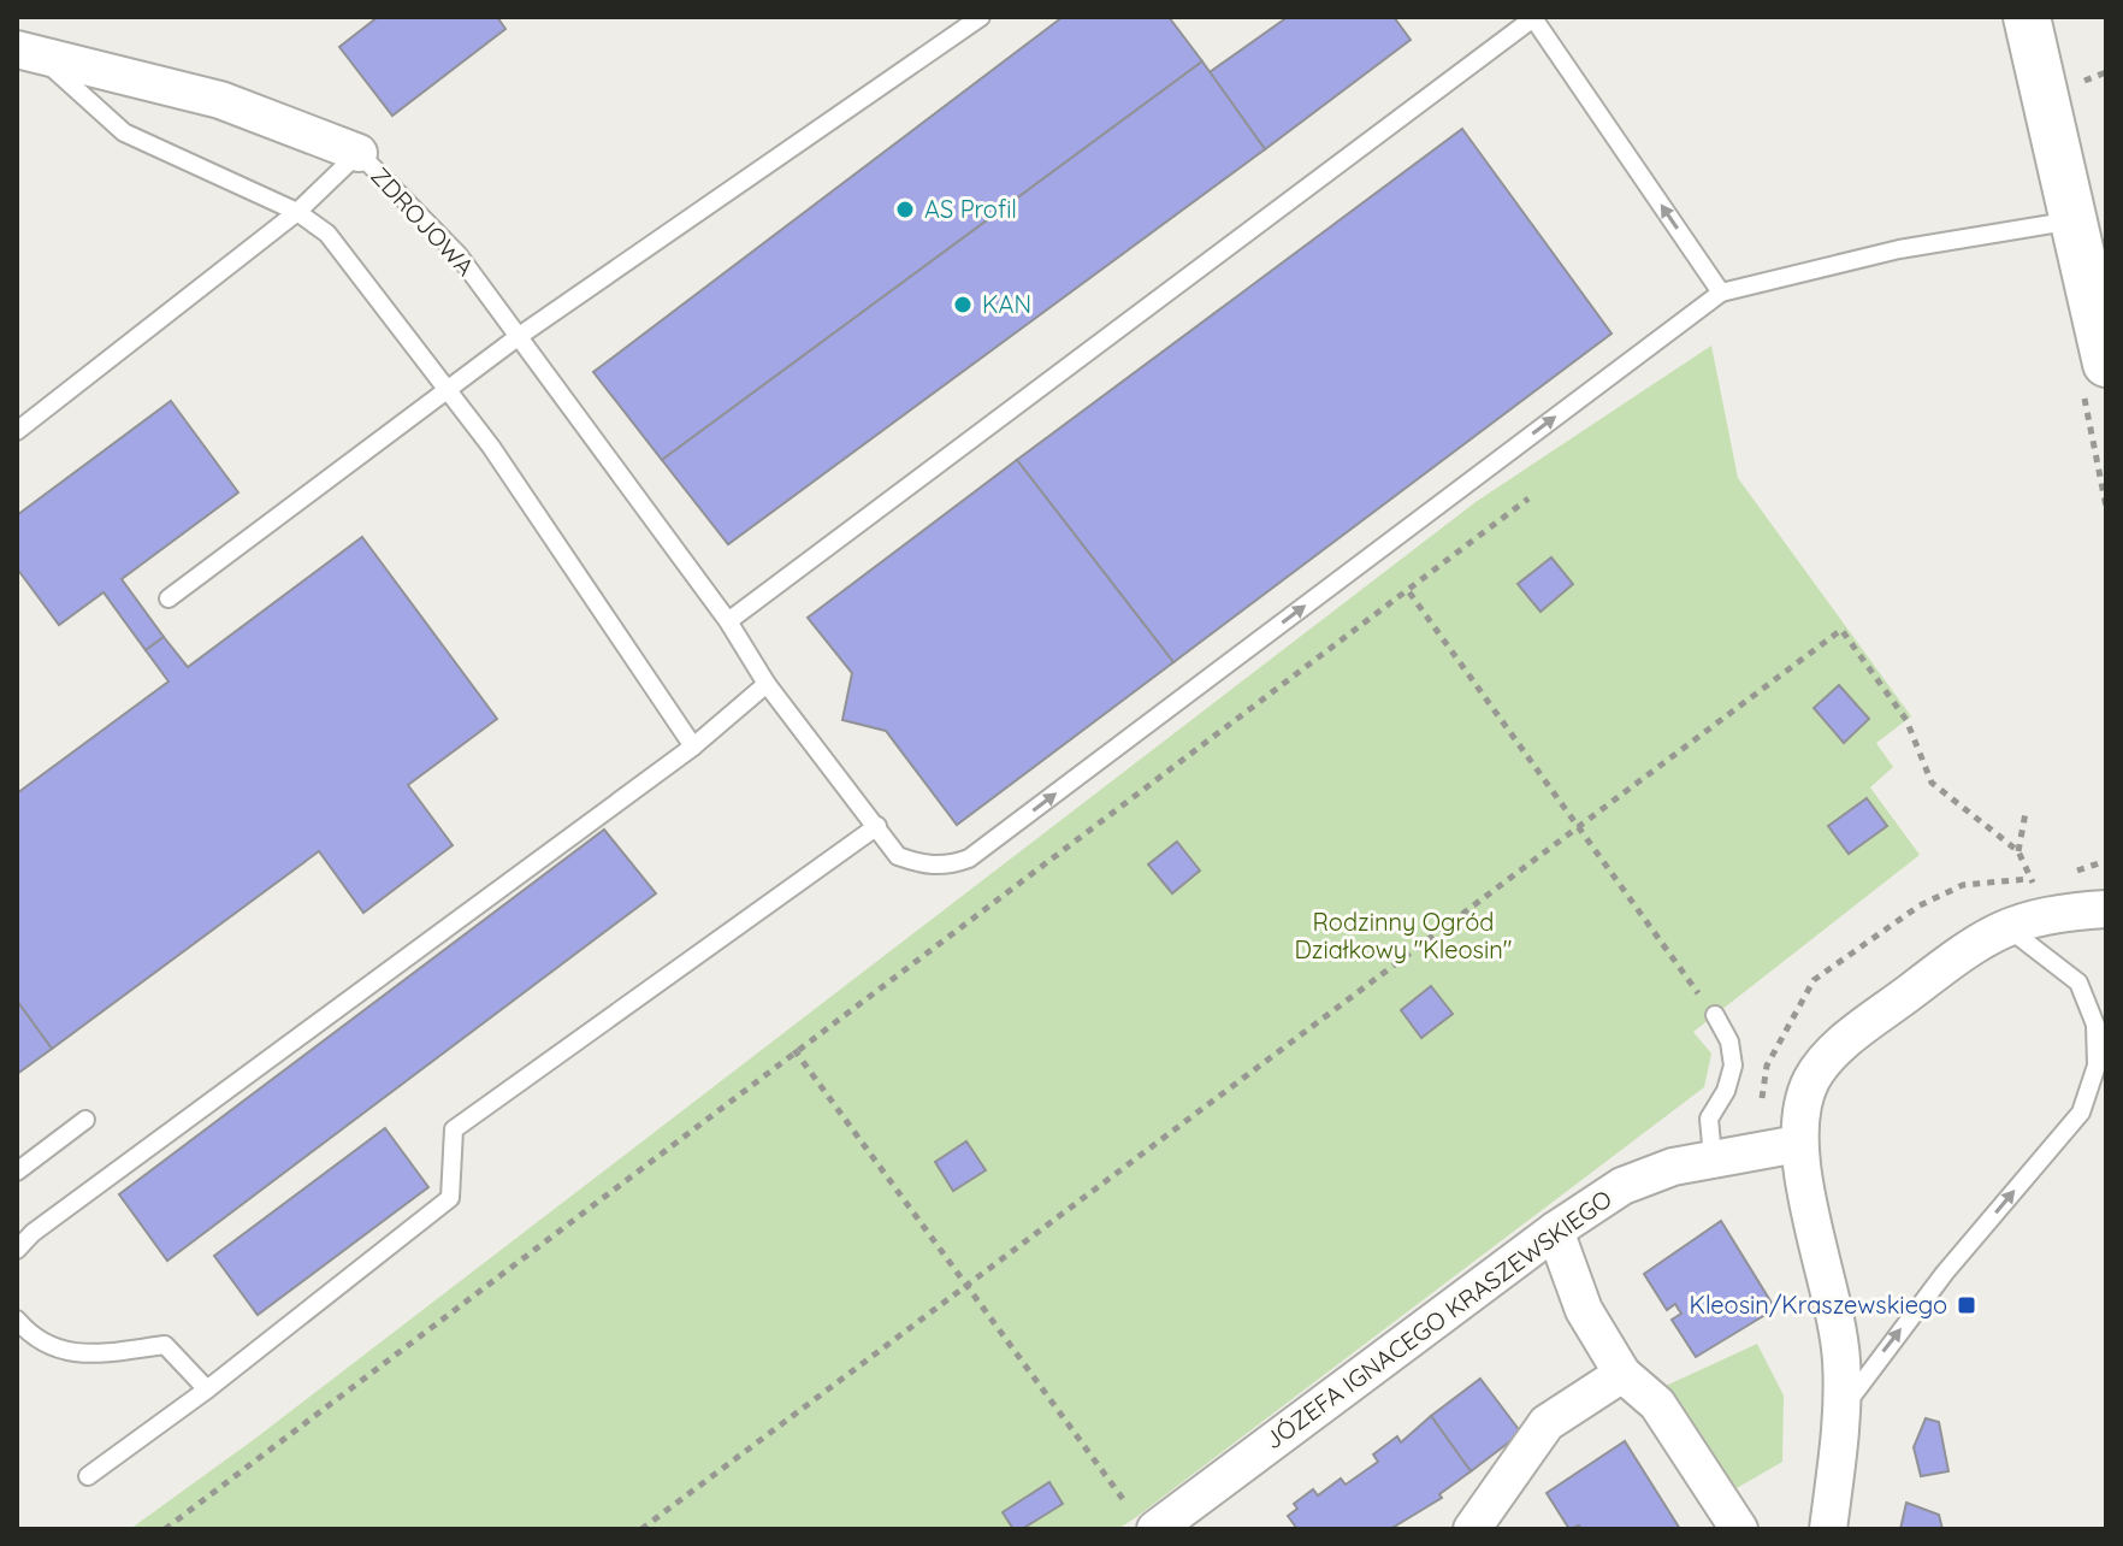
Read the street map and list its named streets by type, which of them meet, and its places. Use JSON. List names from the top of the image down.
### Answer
{
  "streets": {
    "street": ["ZDROJOWA", "JÓZEFA IGNACEGO KRASZEWSKIEGO"]
  },
  "one_way": ["ZDROJOWA"],
  "parks": ["Rodzinny Ogród Działkowy \"Kleosin\""],
  "places": {
    "other": ["AS Profil", "KAN"],
    "transit": ["Kleosin/Kraszewskiego"]
  }
}
